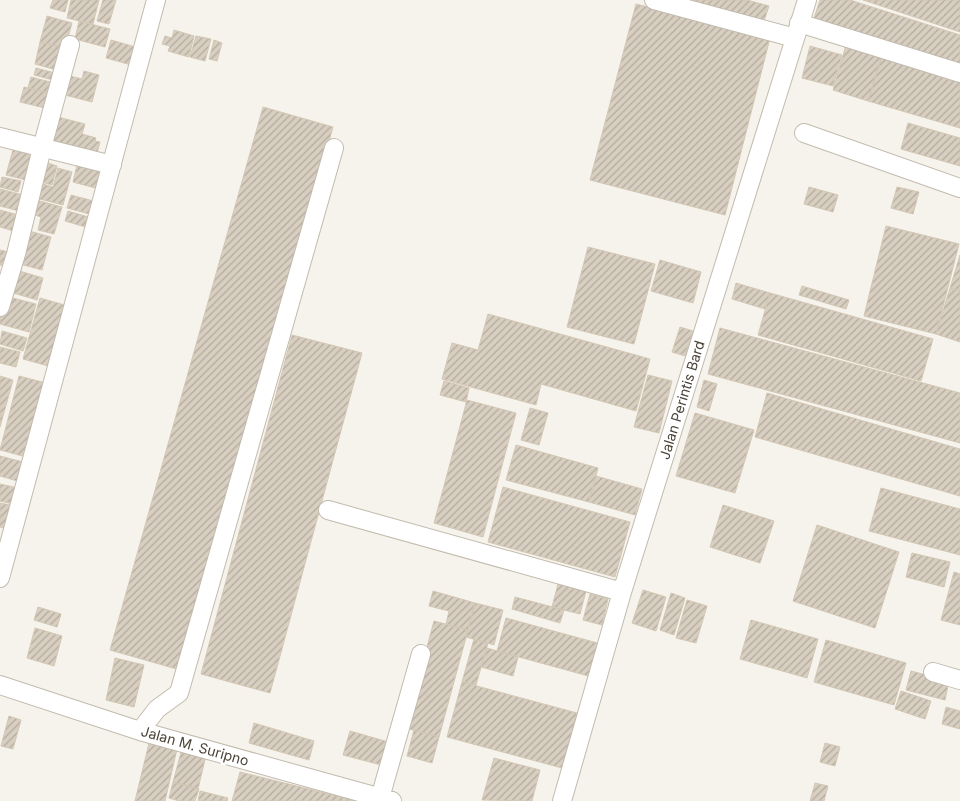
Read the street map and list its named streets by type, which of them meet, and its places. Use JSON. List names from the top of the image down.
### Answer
{
  "streets": {
    "street": ["Jalan Perintis Bard", "Jalan M. Suripno"]
  }
}
